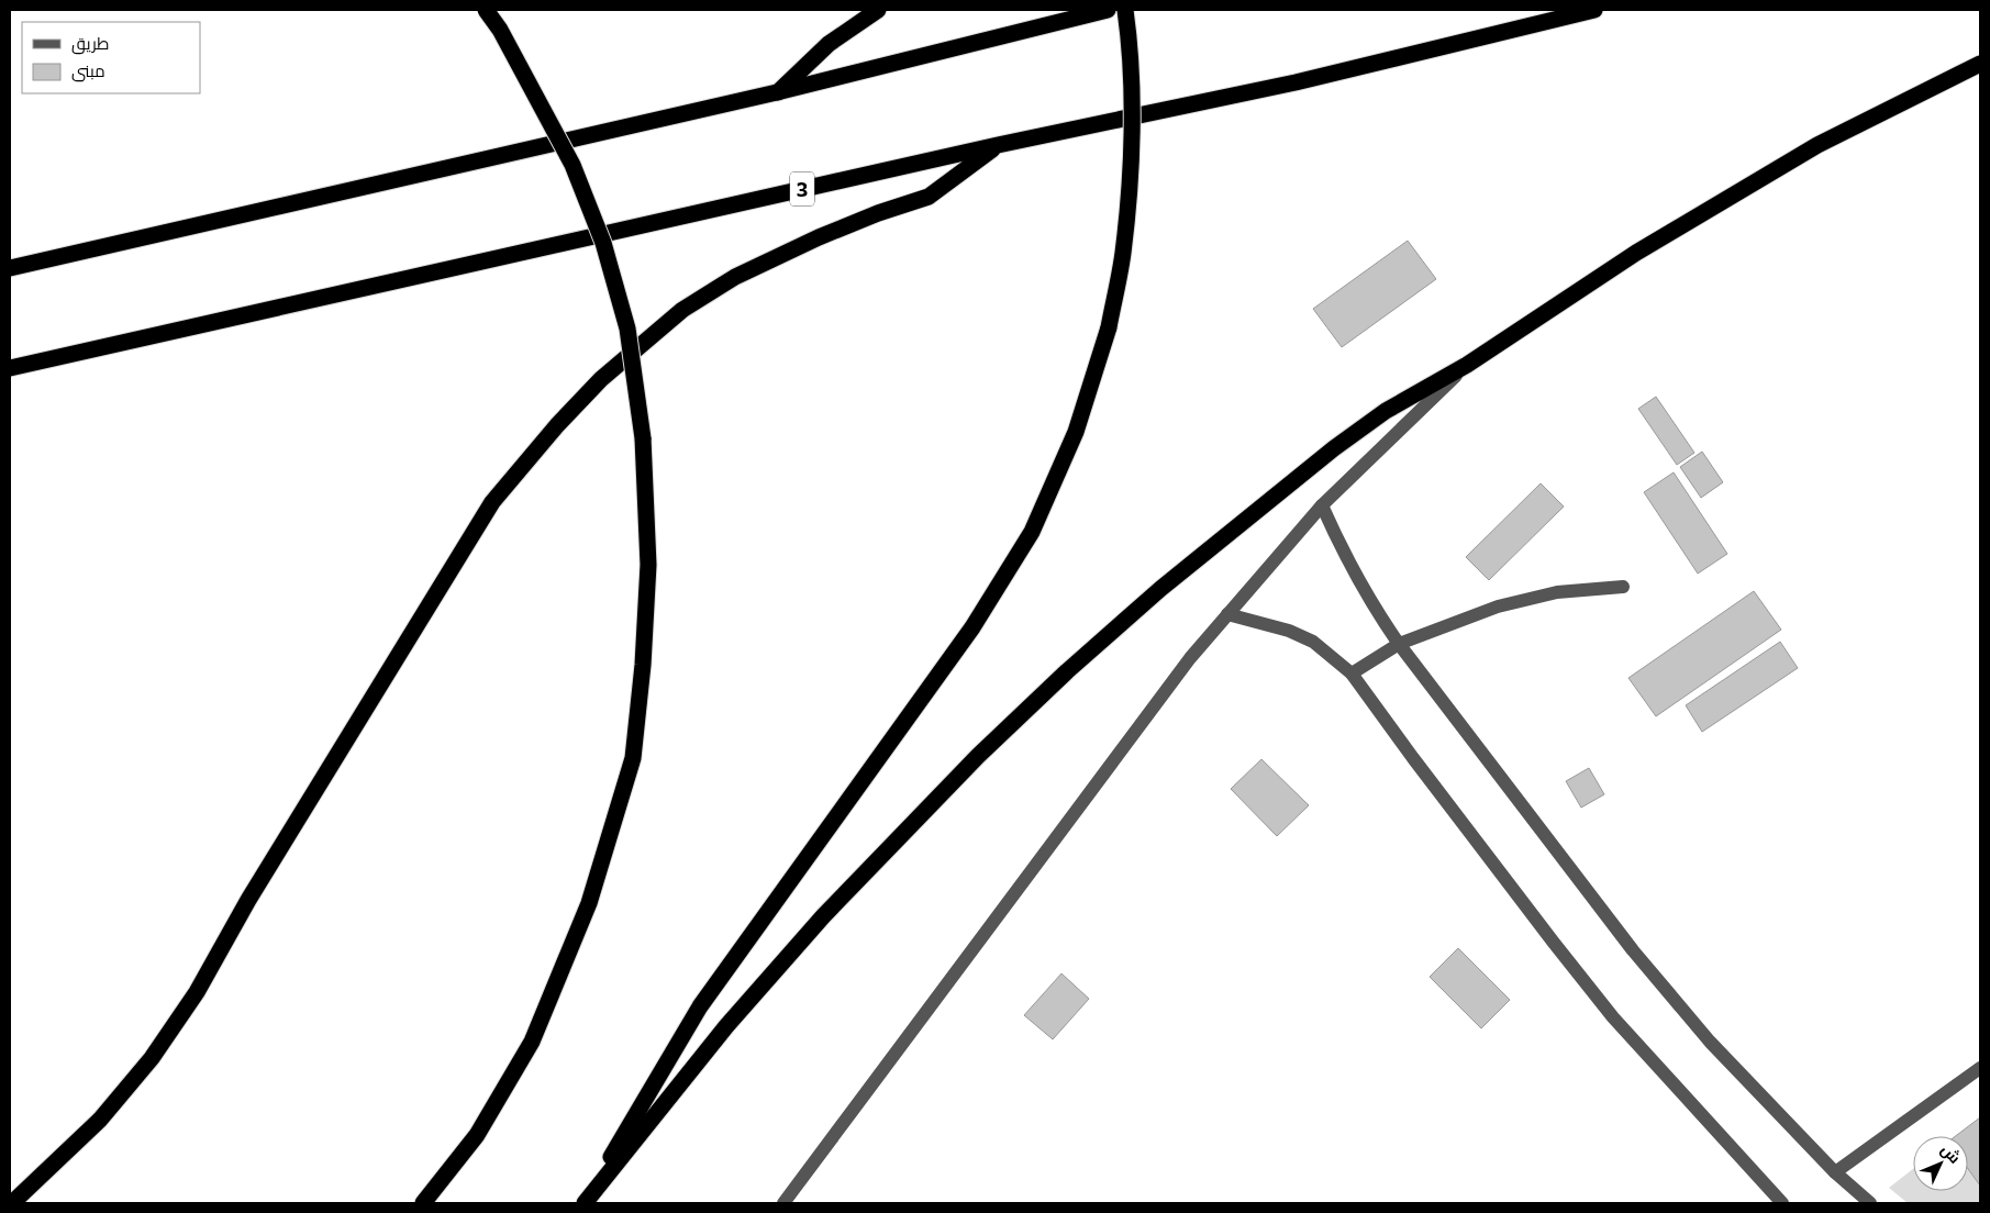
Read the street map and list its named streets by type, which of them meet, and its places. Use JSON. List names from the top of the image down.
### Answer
{
  "streets": {
    "highway": ["3"]
  },
  "legend": ["طريق", "مبنى"],
  "north": "top right"
}
